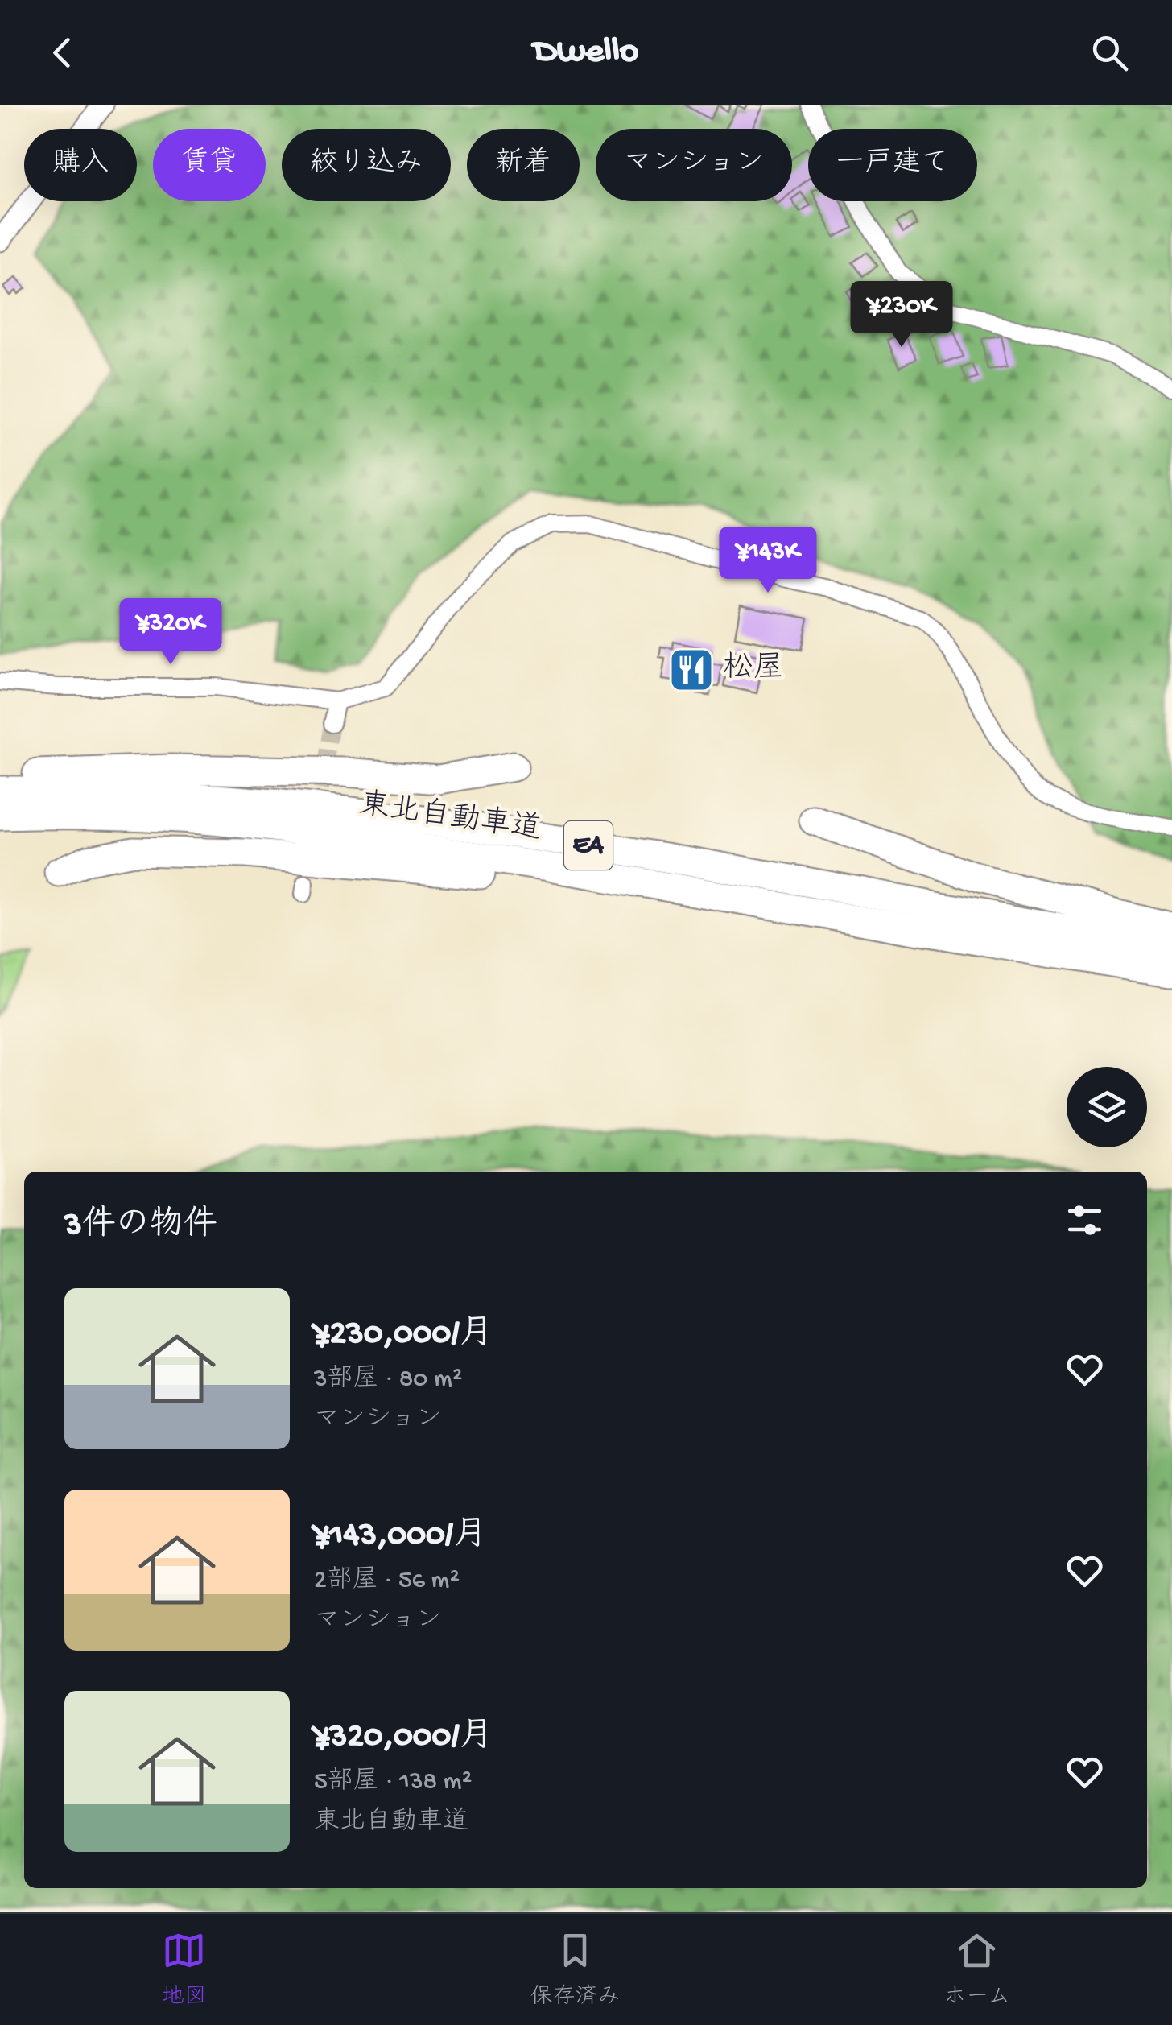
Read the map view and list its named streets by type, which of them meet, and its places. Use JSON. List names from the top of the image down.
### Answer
{
  "streets": {
    "highway": ["東北自動車道", "E4"]
  },
  "places": {
    "restaurant": ["松屋"]
  },
  "page": {
    "header": "Dwello",
    "chip": [
      "購入",
      "賃貸",
      "絞り込み",
      "新着",
      "マンション",
      "一戸建て"
    ],
    "price": ["¥230K", "¥143K", "¥320K"],
    "heading": "3件の物件",
    "list": [
      {
        "name": "¥230,000/月",
        "note": "3部屋 · 80 m² · マンション"
      },
      {
        "name": "¥143,000/月",
        "note": "2部屋 · 56 m² · マンション"
      },
      {
        "name": "¥320,000/月",
        "note": "5部屋 · 138 m² · 東北自動車道"
      }
    ],
    "tabs": ["地図", "保存済み", "ホーム"]
  }
}
